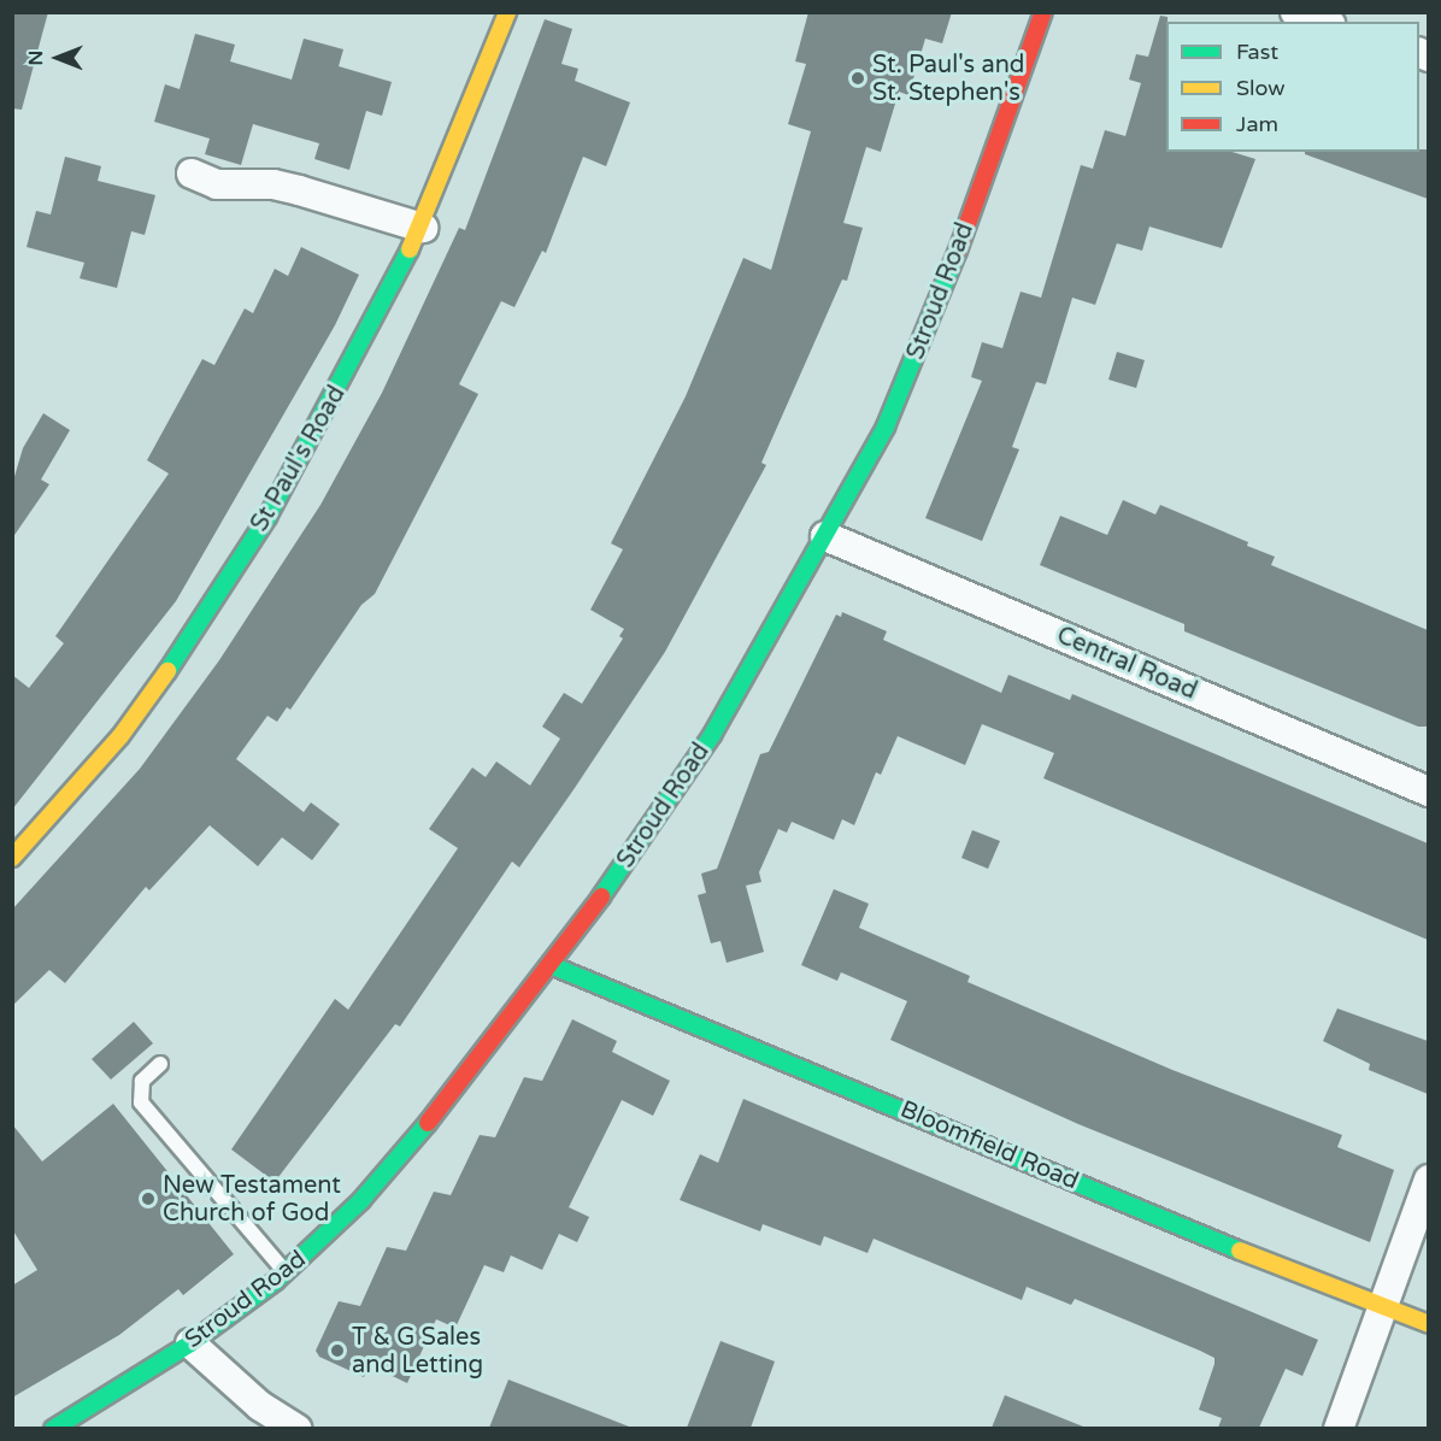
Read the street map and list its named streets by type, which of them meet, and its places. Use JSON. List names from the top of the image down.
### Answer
{
  "streets": {
    "street": [
      "Stroud Road",
      "St Paul's Road",
      "Central Road",
      "Bloomfield Road"
    ]
  },
  "crossings": [
    ["Stroud Road", "Central Road"],
    ["Stroud Road", "Bloomfield Road"]
  ],
  "places": ["St. Paul's and St. Stephen's", "New Testament Church of God", "T & G Sales and Letting"],
  "legend": ["Fast", "Slow", "Jam"],
  "north": "left"
}
